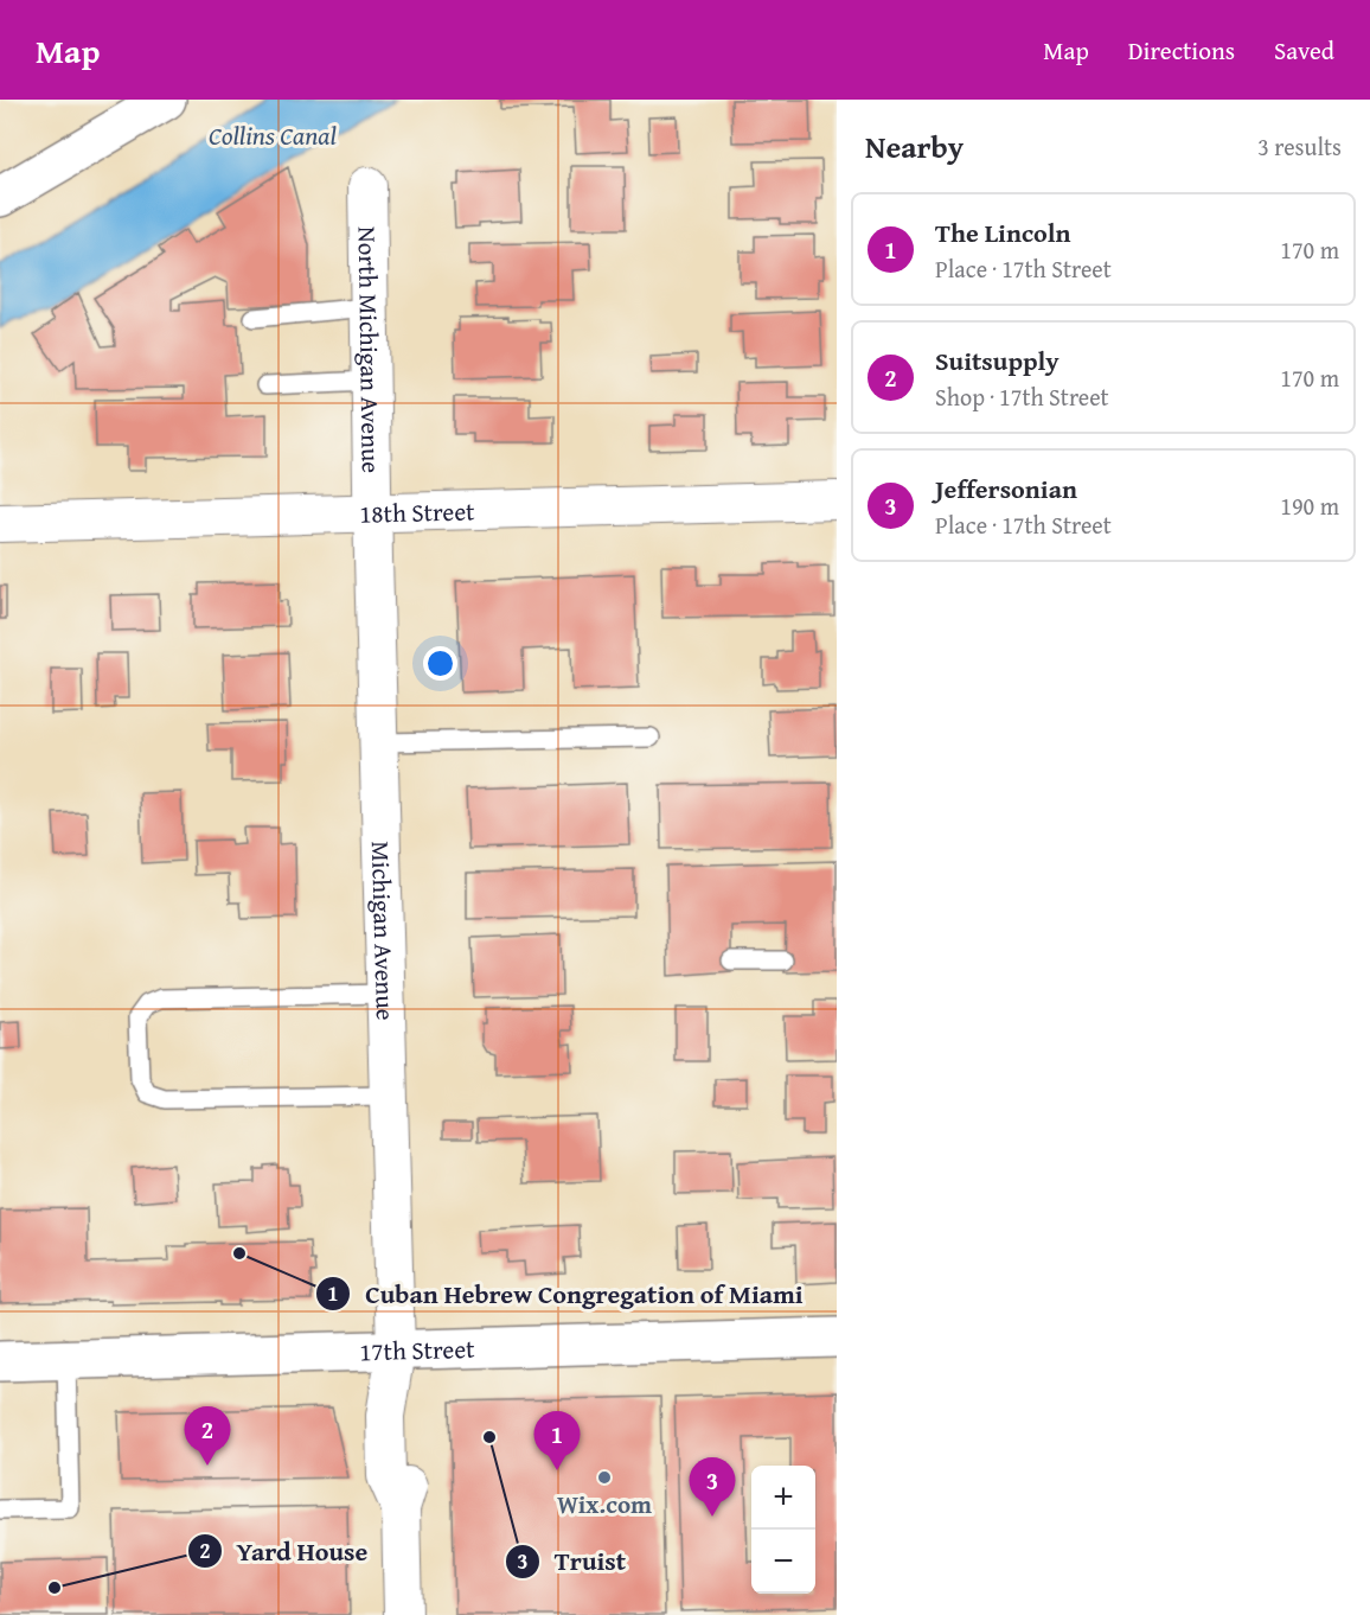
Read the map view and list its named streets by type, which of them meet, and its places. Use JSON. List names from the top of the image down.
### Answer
{
  "streets": {
    "street": [
      "North Michigan Avenue",
      "18th Street",
      "Michigan Avenue",
      "17th Street"
    ]
  },
  "crossings": [
    ["North Michigan Avenue", "18th Street"],
    ["North Michigan Avenue", "Michigan Avenue"],
    ["18th Street", "Michigan Avenue"],
    ["Michigan Avenue", "17th Street"]
  ],
  "water": ["Collins Canal"],
  "places": [
    "Cuban Hebrew Congregation of Miami",
    "Truist",
    "Wix.com",
    "Yard House"
  ],
  "page": {
    "header": "Map",
    "nav": ["Map", "Directions", "Saved"],
    "heading": ["Nearby", "3 results"],
    "list": [
      {
        "mark": "1",
        "name": "The Lincoln",
        "note": "Place · 17th Street",
        "value": "170 m"
      },
      {
        "mark": "2",
        "name": "Suitsupply",
        "note": "Shop · 17th Street",
        "value": "170 m"
      },
      {
        "mark": "3",
        "name": "Jeffersonian",
        "note": "Place · 17th Street",
        "value": "190 m"
      }
    ],
    "pins": ["2", "1", "3"],
    "map_buttons": ["+", "−"]
  }
}
